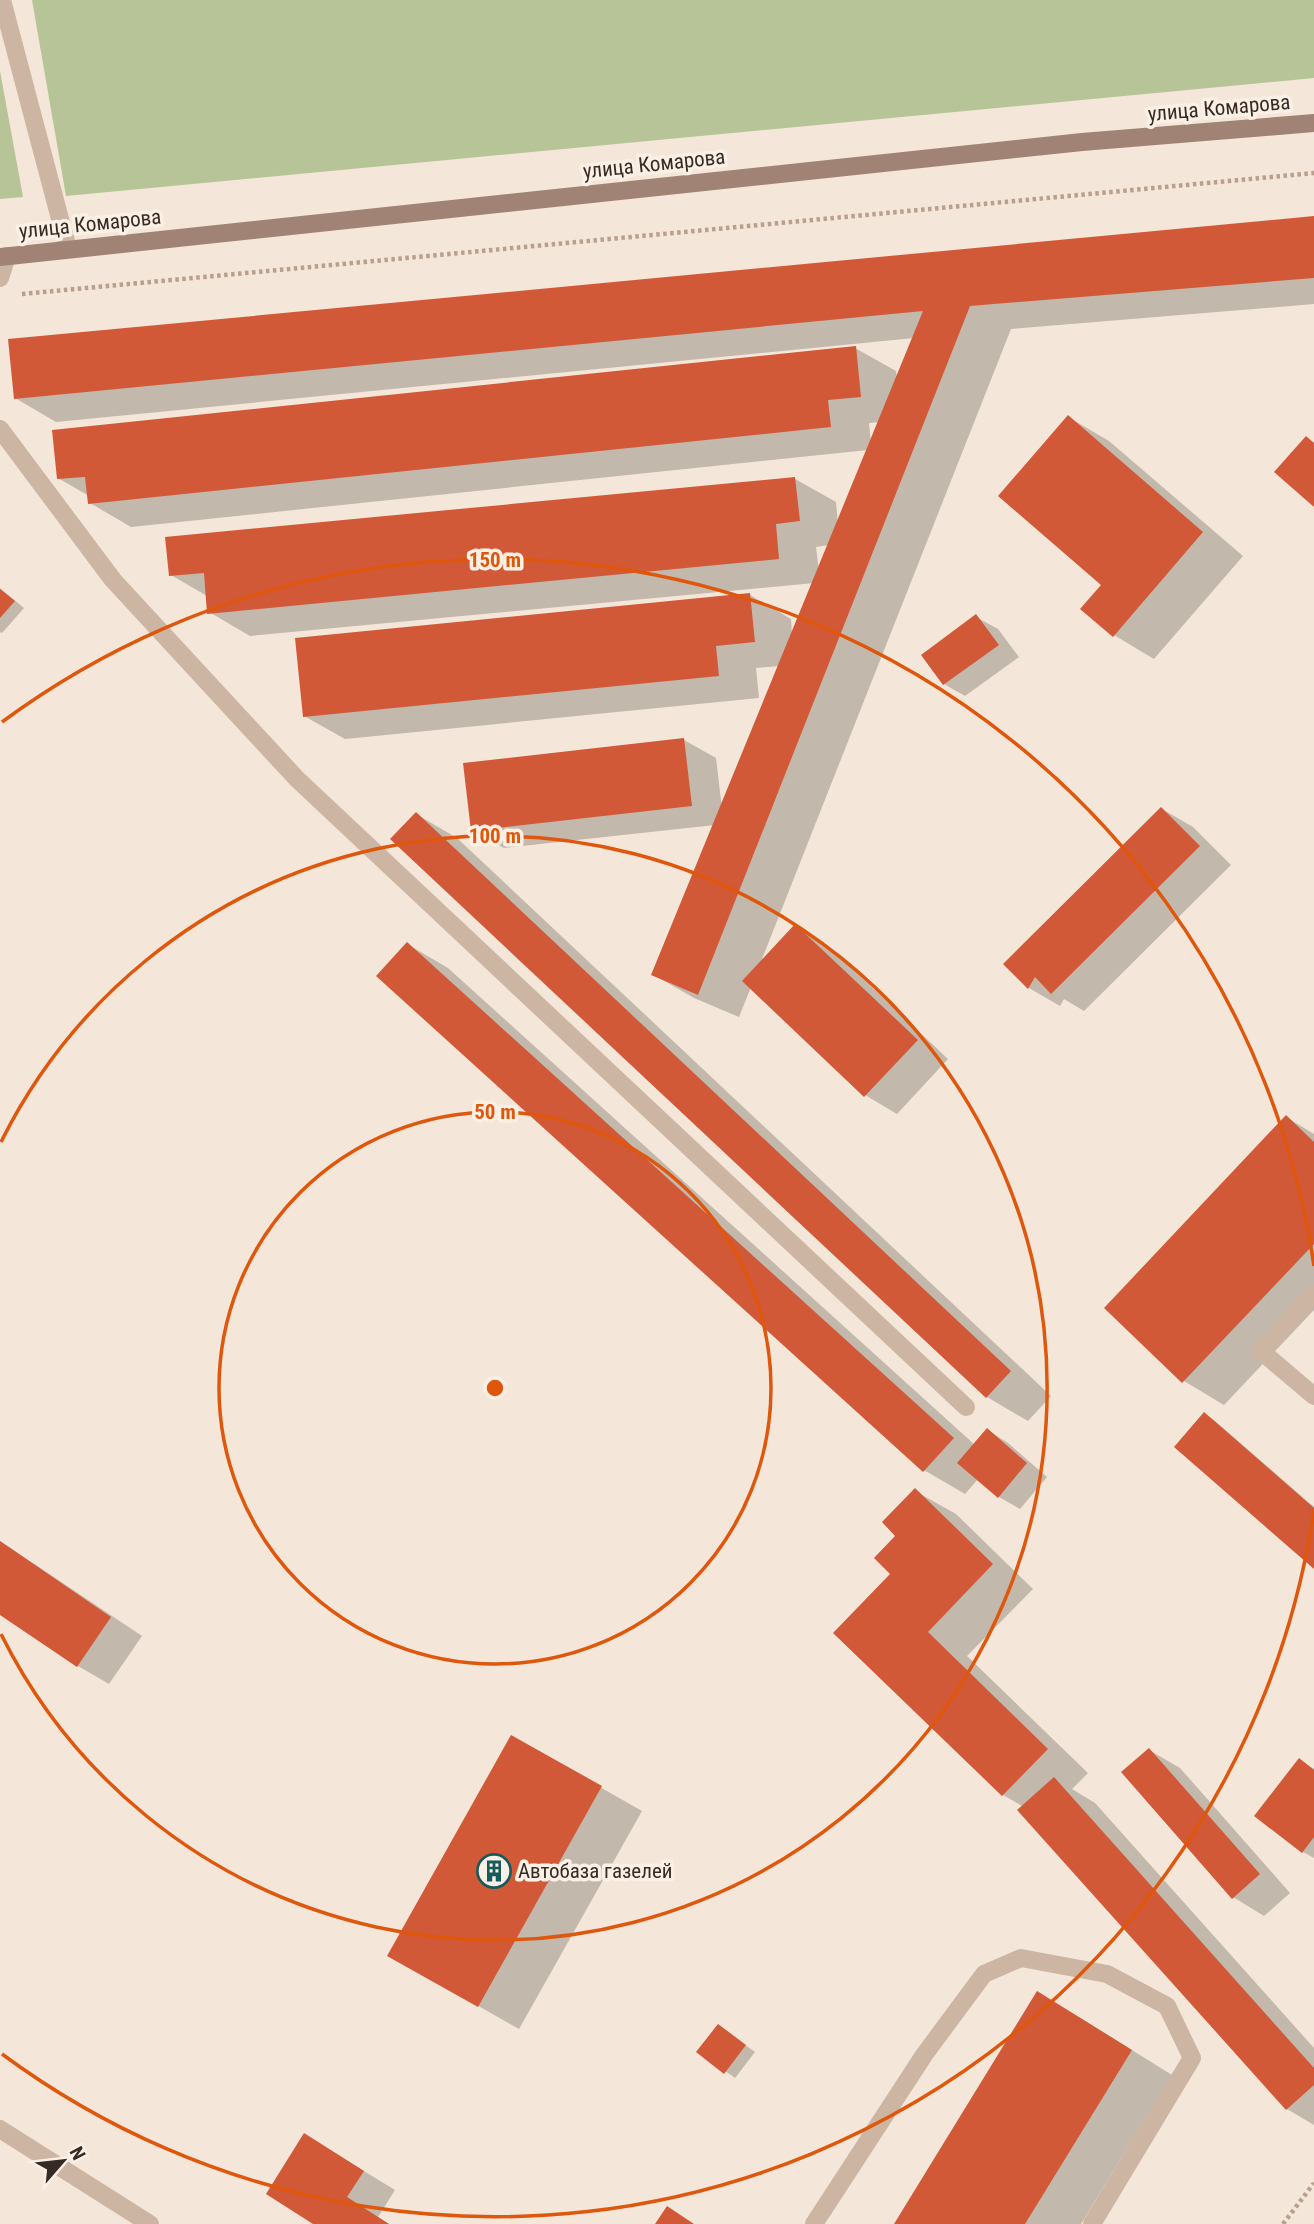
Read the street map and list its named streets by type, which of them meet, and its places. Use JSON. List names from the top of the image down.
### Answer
{
  "streets": {
    "street": ["улица Комарова"]
  },
  "places": {
    "building": ["Автобаза газелей"]
  },
  "north": "top right",
  "rings": ["150 m", "100 m", "50 m"]
}
